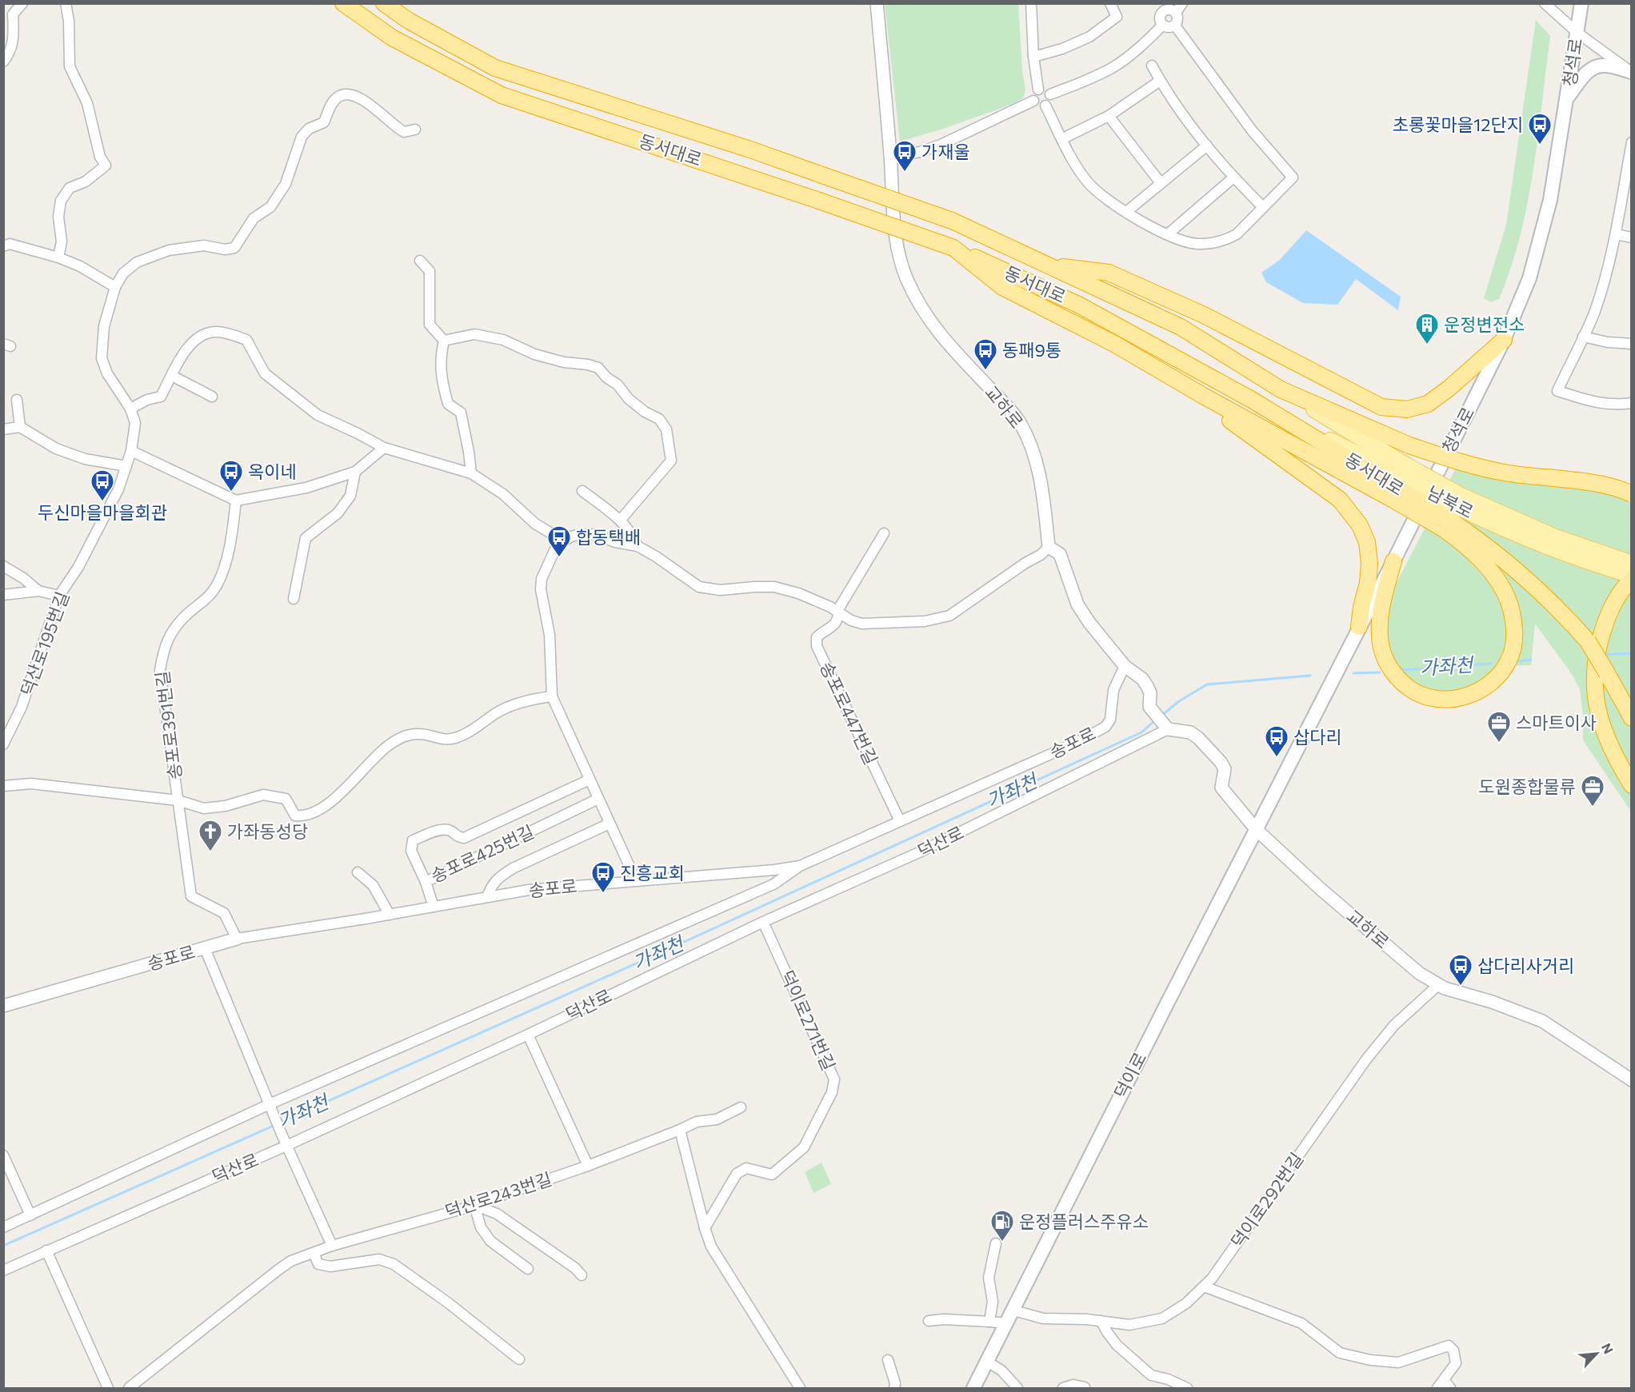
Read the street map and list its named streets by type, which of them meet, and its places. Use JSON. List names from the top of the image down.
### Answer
{
  "streets": {
    "highway": ["동서대로"],
    "main road": ["청석로", "남북로", "덕이로"],
    "street": [
      "교하로",
      "덕산로195번길",
      "송포로447번길",
      "송포로391번길",
      "송포로",
      "덕산로",
      "송포로425번길",
      "덕이로271번길",
      "덕산로243번길",
      "덕이로292번길"
    ]
  },
  "crossings": [
    ["청석로", "교하로"],
    ["청석로", "덕이로"],
    ["동서대로", "남북로"],
    ["교하로", "덕산로"],
    ["교하로", "덕이로"],
    ["교하로", "덕이로292번길"],
    ["송포로447번길", "송포로"],
    ["송포로391번길", "송포로"],
    ["송포로", "덕산로"],
    ["덕산로", "덕이로271번길"],
    ["덕이로", "덕이로292번길"]
  ],
  "water": ["가좌천"],
  "places": {
    "bus stop": [
      "초롱꽃마을12단지",
      "가재울",
      "동패9통",
      "옥이네",
      "두신마을마을회관",
      "합동택배",
      "삽다리",
      "진흥교회",
      "삽다리사거리"
    ],
    "building": ["운정변전소"],
    "office": ["스마트이사", "도원종합물류"],
    "church": ["가좌동성당"],
    "fuel station": ["운정플러스주유소"]
  },
  "north": "top right"
}
